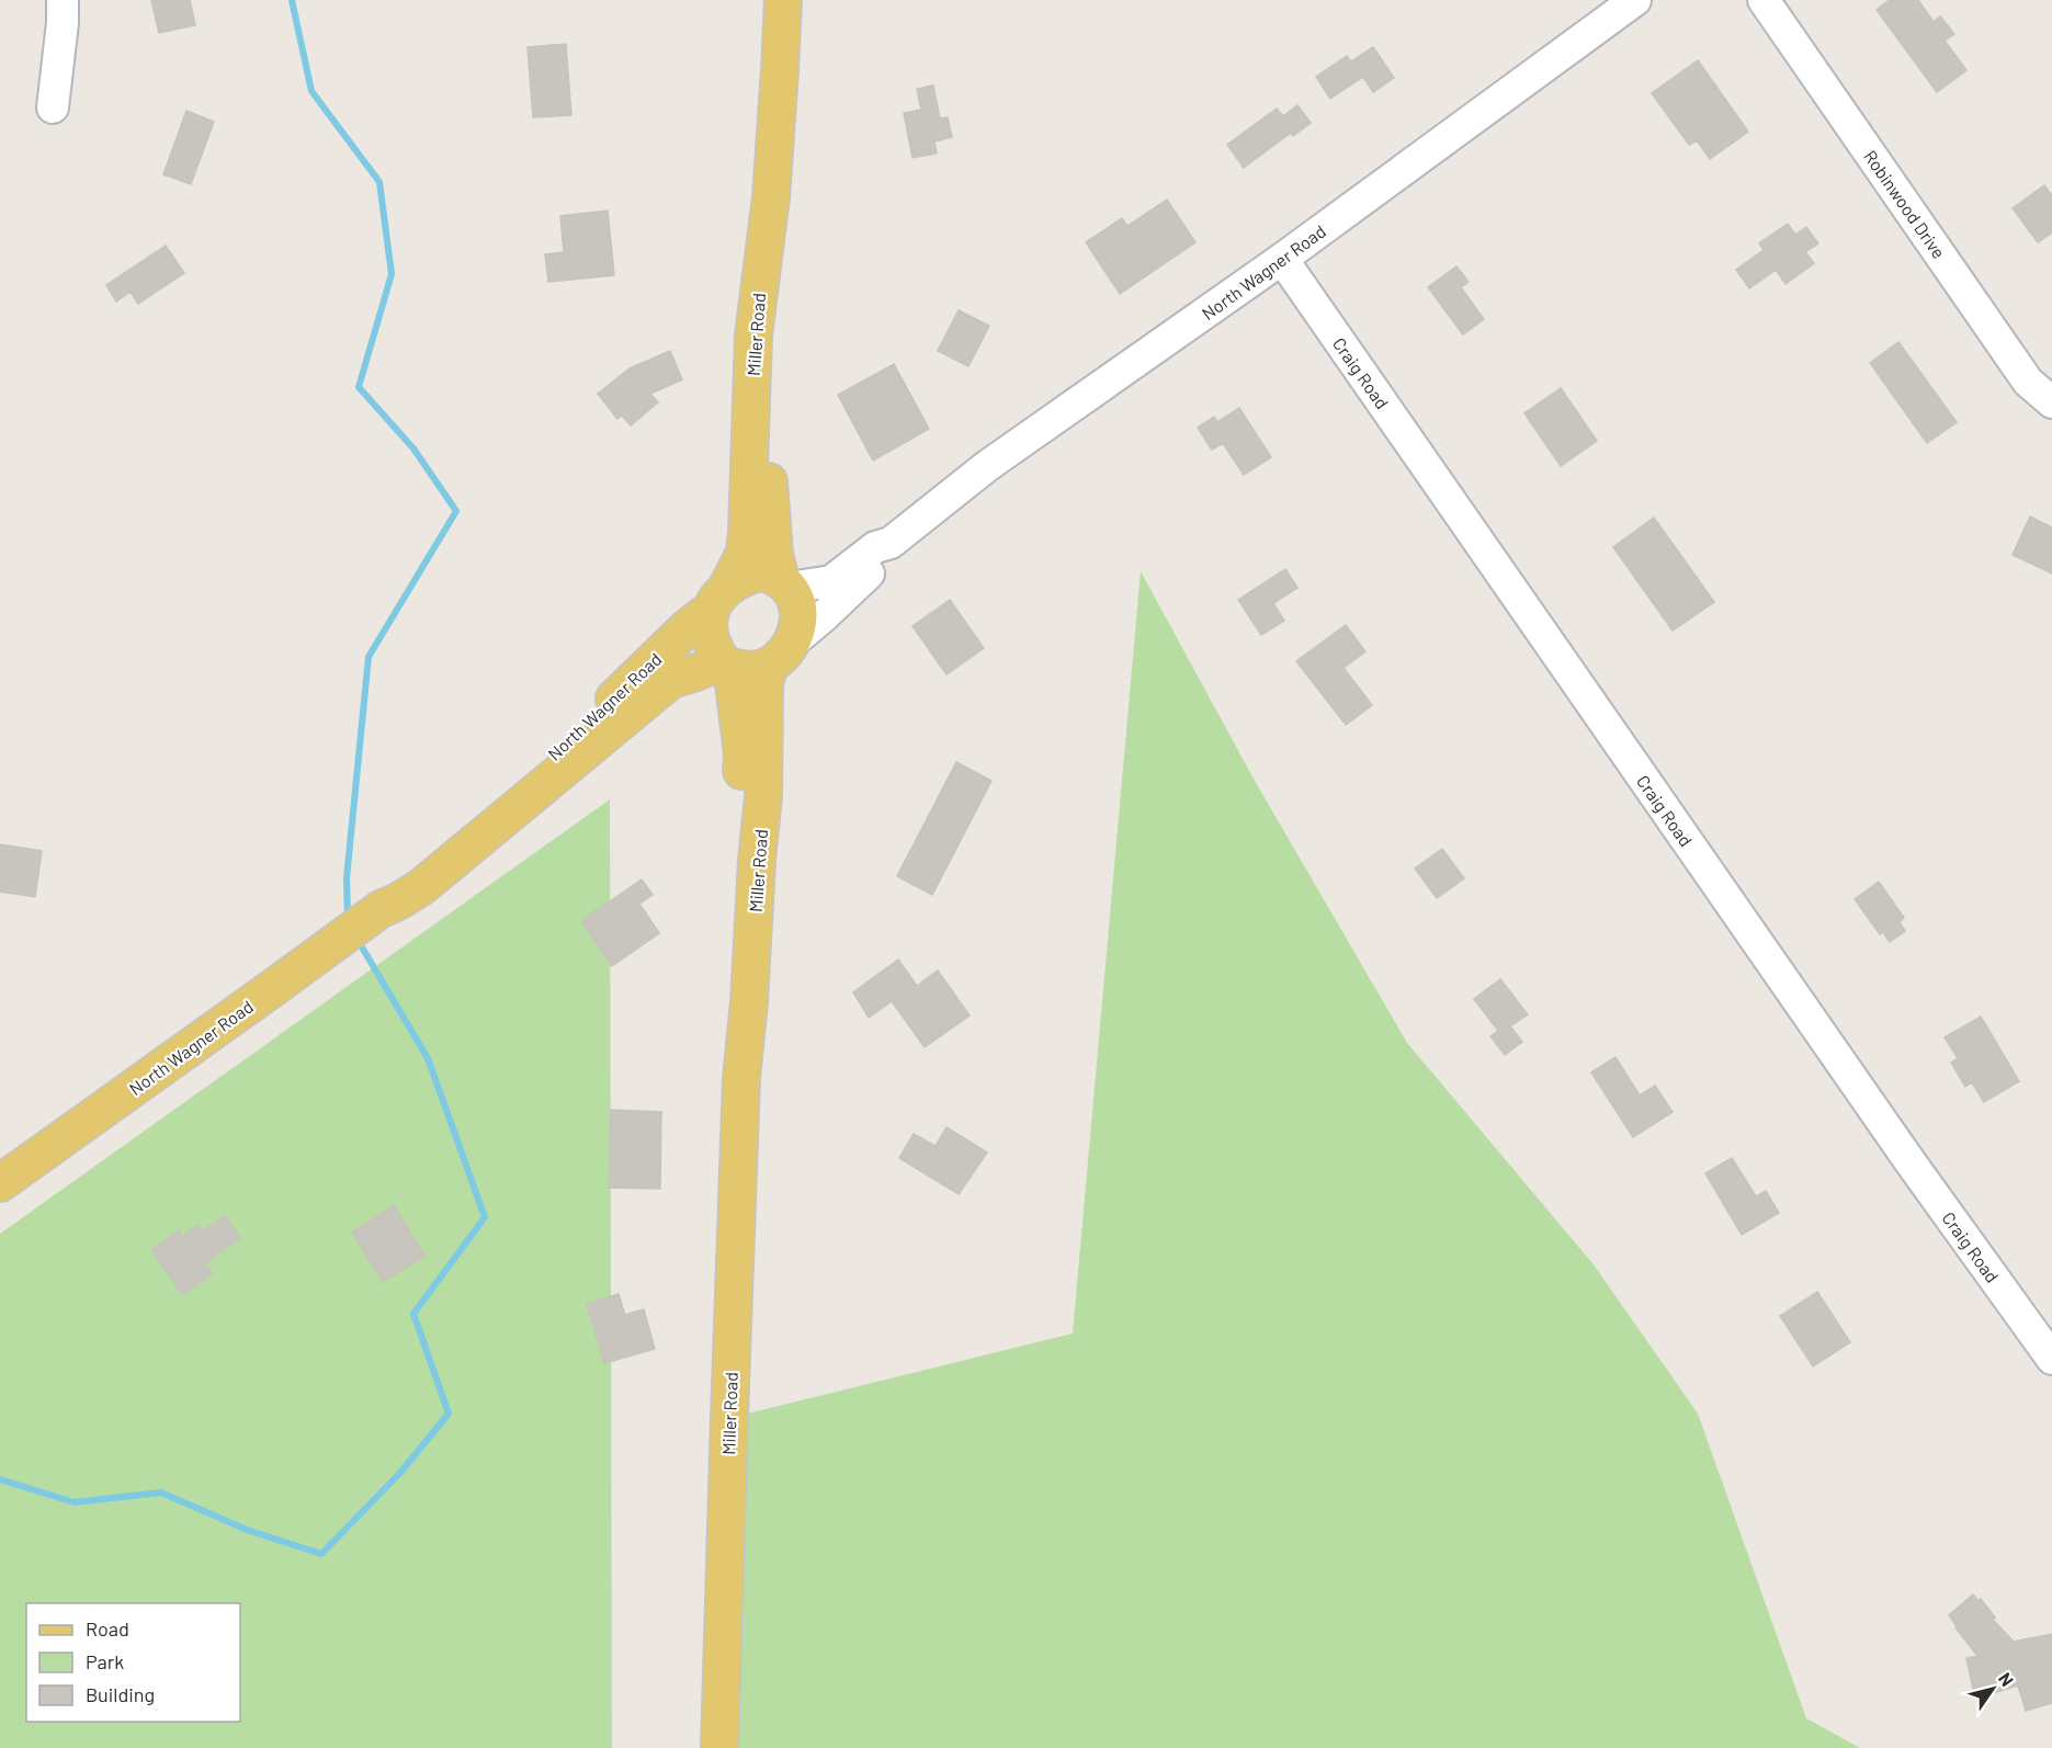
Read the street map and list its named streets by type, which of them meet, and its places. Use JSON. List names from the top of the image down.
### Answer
{
  "streets": {
    "main road": ["North Wagner Road", "Miller Road"],
    "street": ["Robinwood Drive", "Craig Road"]
  },
  "crossings": [
    ["North Wagner Road", "Miller Road"],
    ["North Wagner Road", "Craig Road"]
  ],
  "legend": ["Road", "Park", "Building"],
  "north": "top right"
}
